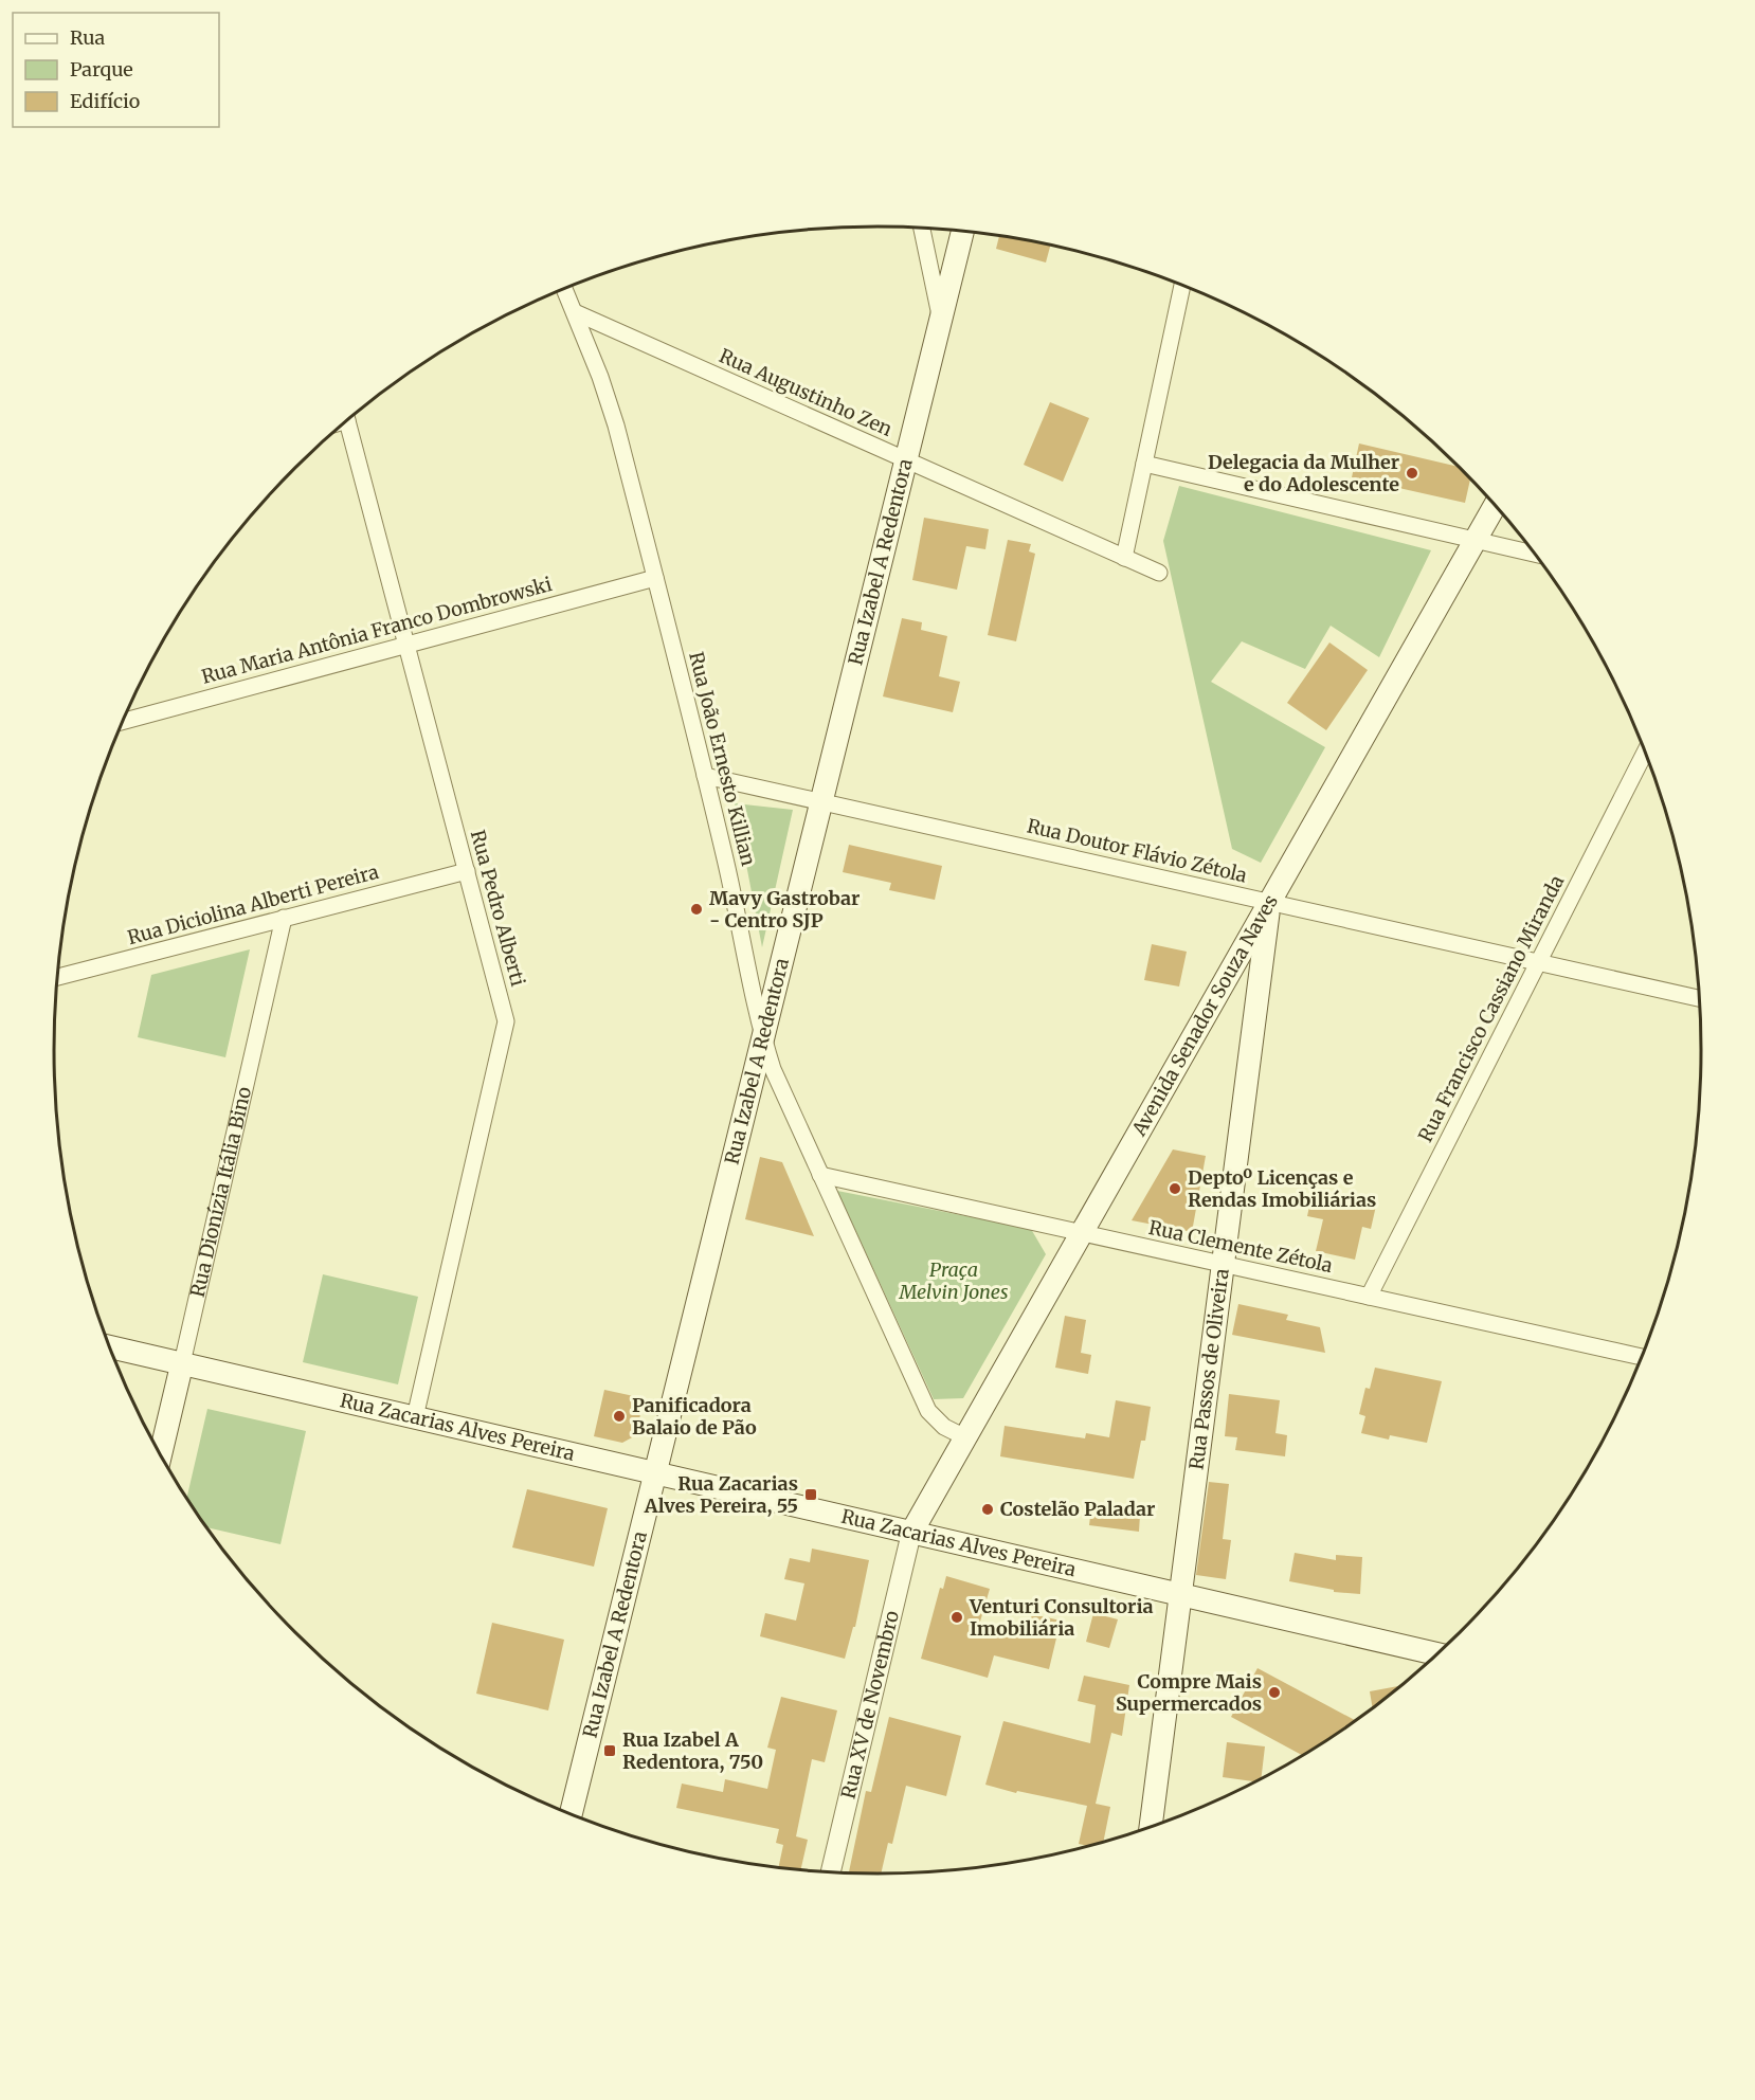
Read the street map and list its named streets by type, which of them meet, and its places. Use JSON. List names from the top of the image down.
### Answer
{
  "streets": {
    "main road": [
      "Rua Izabel A Redentora",
      "Avenida Senador Souza Naves",
      "Rua Dionízia Itália Bino",
      "Rua Passos de Oliveira",
      "Rua Zacarias Alves Pereira"
    ],
    "street": [
      "Rua Augustinho Zen",
      "Rua Maria Antônia Franco Dombrowski",
      "Rua João Ernesto Killian",
      "Rua Doutor Flávio Zétola",
      "Rua Diciolina Alberti Pereira",
      "Rua Pedro Alberti",
      "Rua Francisco Cassiano Miranda",
      "Rua Clemente Zétola",
      "Rua XV de Novembro"
    ]
  },
  "crossings": [
    ["Rua Augustinho Zen", "Rua Izabel A Redentora"],
    ["Rua Augustinho Zen", "Rua João Ernesto Killian"],
    ["Rua Izabel A Redentora", "Rua João Ernesto Killian"],
    ["Rua Izabel A Redentora", "Rua Doutor Flávio Zétola"],
    ["Rua Izabel A Redentora", "Rua Zacarias Alves Pereira"],
    ["Rua Maria Antônia Franco Dombrowski", "Rua João Ernesto Killian"],
    ["Rua Maria Antônia Franco Dombrowski", "Rua Pedro Alberti"],
    ["Rua João Ernesto Killian", "Rua Doutor Flávio Zétola"],
    ["Rua João Ernesto Killian", "Avenida Senador Souza Naves"],
    ["Rua João Ernesto Killian", "Rua Clemente Zétola"],
    ["Rua Doutor Flávio Zétola", "Rua Francisco Cassiano Miranda"],
    ["Rua Doutor Flávio Zétola", "Avenida Senador Souza Naves"],
    ["Rua Doutor Flávio Zétola", "Rua Passos de Oliveira"],
    ["Rua Diciolina Alberti Pereira", "Rua Pedro Alberti"],
    ["Rua Diciolina Alberti Pereira", "Rua Dionízia Itália Bino"],
    ["Rua Pedro Alberti", "Rua Zacarias Alves Pereira"],
    ["Rua Francisco Cassiano Miranda", "Rua Clemente Zétola"],
    ["Avenida Senador Souza Naves", "Rua Clemente Zétola"],
    ["Avenida Senador Souza Naves", "Rua Passos de Oliveira"],
    ["Avenida Senador Souza Naves", "Rua Zacarias Alves Pereira"],
    ["Avenida Senador Souza Naves", "Rua XV de Novembro"],
    ["Rua Dionízia Itália Bino", "Rua Zacarias Alves Pereira"],
    ["Rua Clemente Zétola", "Rua Passos de Oliveira"],
    ["Rua Passos de Oliveira", "Rua Zacarias Alves Pereira"],
    ["Rua Zacarias Alves Pereira", "Rua XV de Novembro"]
  ],
  "parks": ["Praça Melvin Jones"],
  "places": {
    "other": [
      "Delegacia da Mulher e do Adolescente",
      "Mavy Gastrobar - Centro SJP",
      "Deptoº Licenças e Rendas Imobiliárias",
      "Panificadora Balaio de Pão",
      "Costelão Paladar",
      "Venturi Consultoria Imobiliária",
      "Compre Mais Supermercados"
    ],
    "transit": ["Rua Zacarias Alves Pereira, 55", "Rua Izabel A Redentora, 750"]
  },
  "legend": ["Rua", "Parque", "Edifício"]
}
